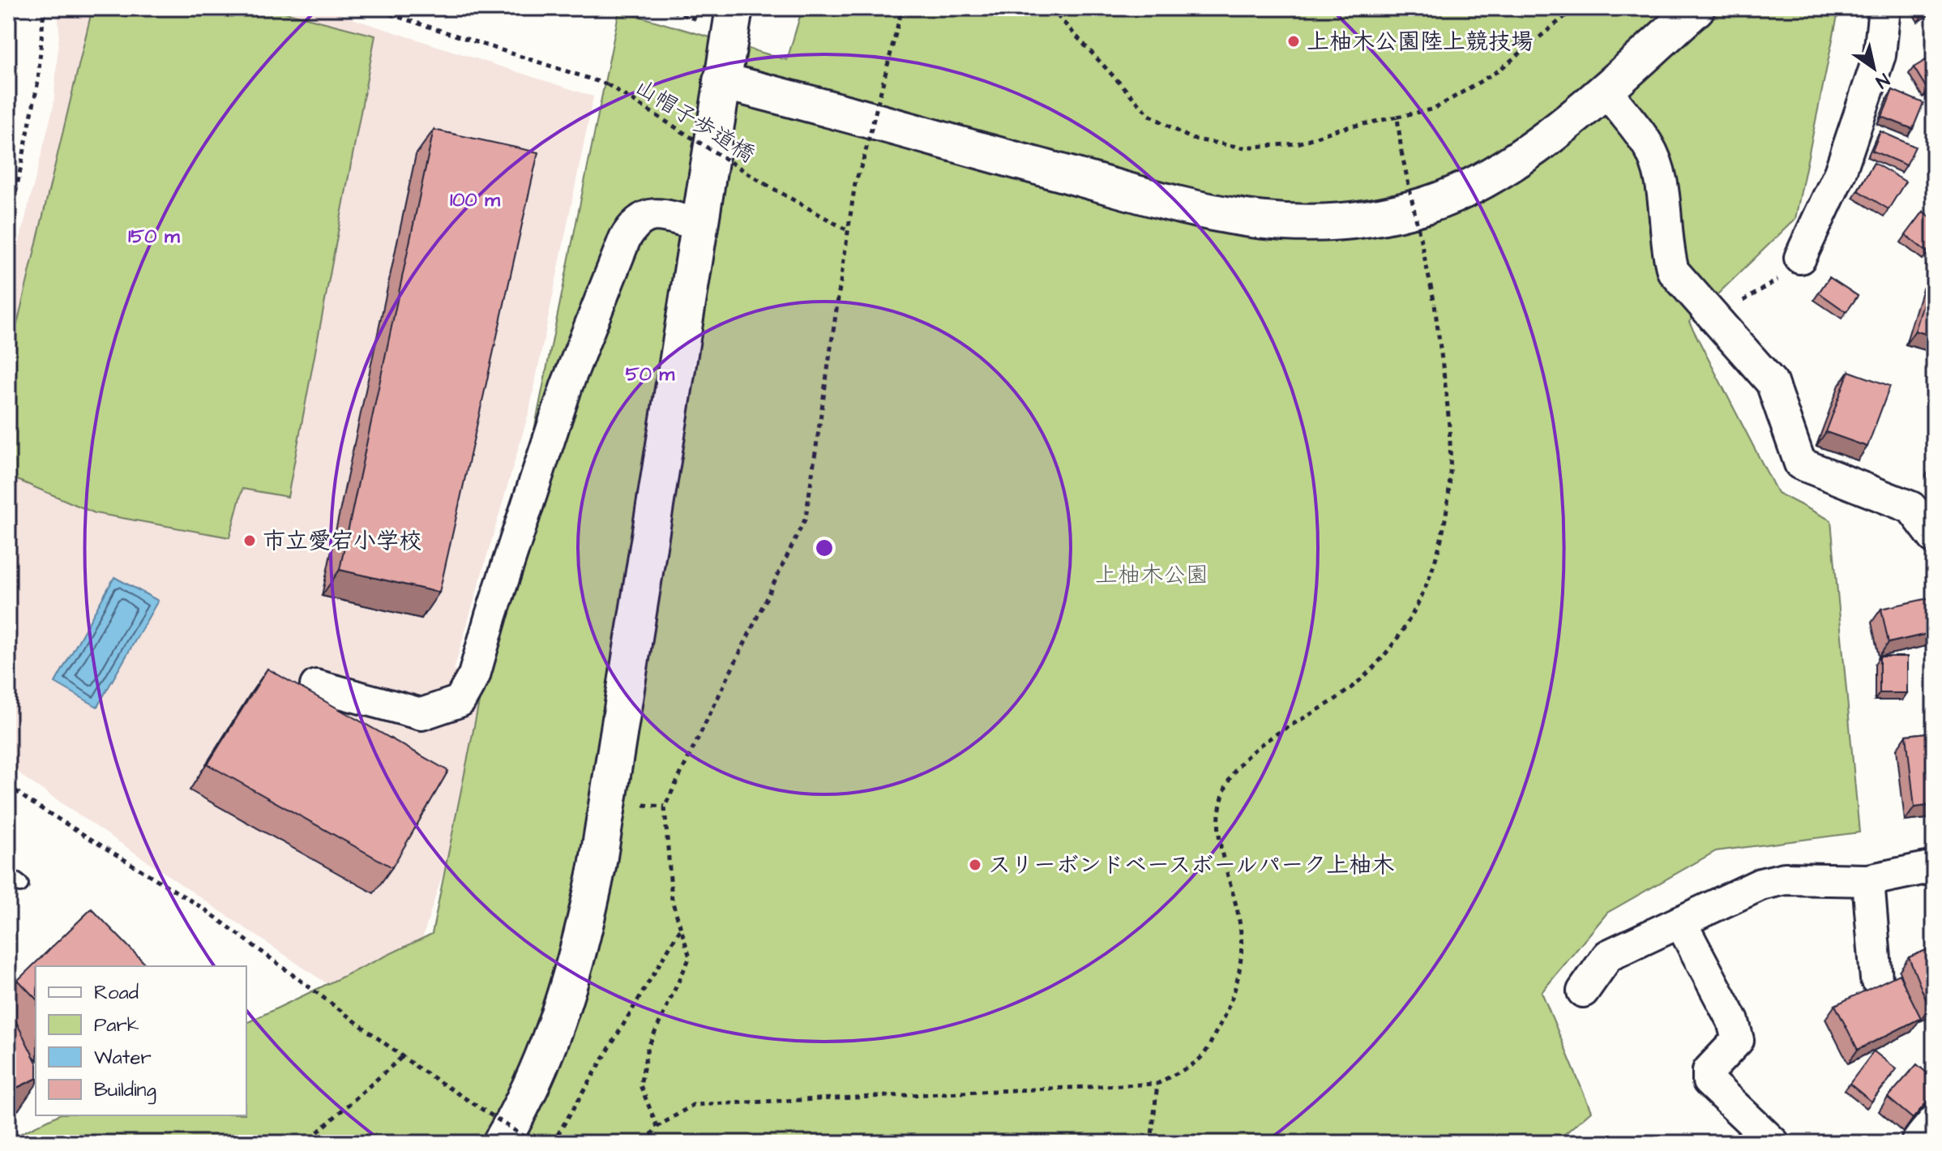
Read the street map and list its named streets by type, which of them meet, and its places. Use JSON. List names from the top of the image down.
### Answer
{
  "streets": {
    "path": ["山帽子歩道橋"]
  },
  "parks": ["上柚木公園"],
  "places": ["上柚木公園陸上競技場", "市立愛宕小学校", "スリーボンドベースボールパーク上柚木"],
  "legend": [
    "Road",
    "Park",
    "Water",
    "Building"
  ],
  "north": "bottom right",
  "rings": ["100 m", "150 m", "50 m"]
}
